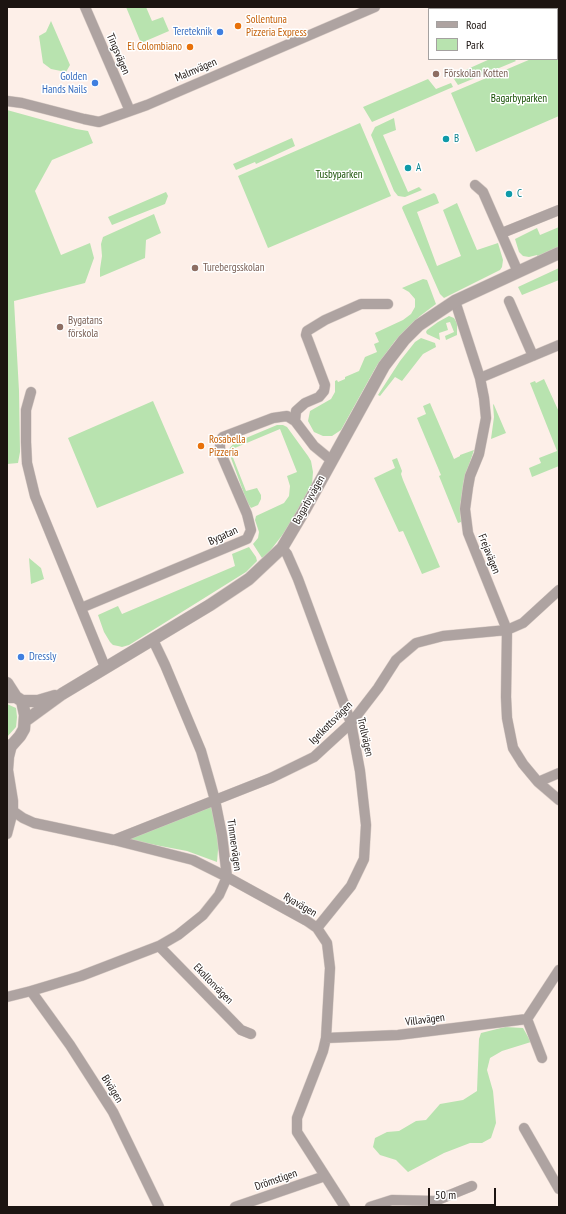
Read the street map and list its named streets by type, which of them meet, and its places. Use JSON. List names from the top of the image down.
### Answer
{
  "streets": {
    "street": [
      "Tingsvägen",
      "Malmvägen",
      "Bagarbyvägen",
      "Bygatan",
      "Frejavägen",
      "Igelkottsvägen",
      "Trollvägen",
      "Timmervägen",
      "Ryavägen",
      "Ekollonvägen",
      "Villavägen",
      "Bivägen",
      "Drömstigen"
    ]
  },
  "crossings": [
    ["Tingsvägen", "Malmvägen"],
    ["Bagarbyvägen", "Frejavägen"],
    ["Bagarbyvägen", "Trollvägen"],
    ["Bagarbyvägen", "Timmervägen"],
    ["Frejavägen", "Igelkottsvägen"],
    ["Igelkottsvägen", "Trollvägen"],
    ["Igelkottsvägen", "Timmervägen"],
    ["Igelkottsvägen", "Ryavägen"],
    ["Trollvägen", "Ryavägen"],
    ["Timmervägen", "Ryavägen"],
    ["Timmervägen", "Ekollonvägen"],
    ["Timmervägen", "Bivägen"],
    ["Ryavägen", "Villavägen"],
    ["Ryavägen", "Drömstigen"]
  ],
  "parks": ["Bagarbyparken", "Tusbyparken"],
  "places": [
    "Sollentuna Pizzeria Express",
    "Tereteknik",
    "El Colombiano",
    "Förskolan Kotten",
    "Golden Hands Nails",
    "B",
    "A",
    "C",
    "Turebergsskolan",
    "Bygatans förskola",
    "Rosabella Pizzeria",
    "Dressly"
  ],
  "legend": ["Road", "Park"],
  "scale_bar": "50 m"
}
